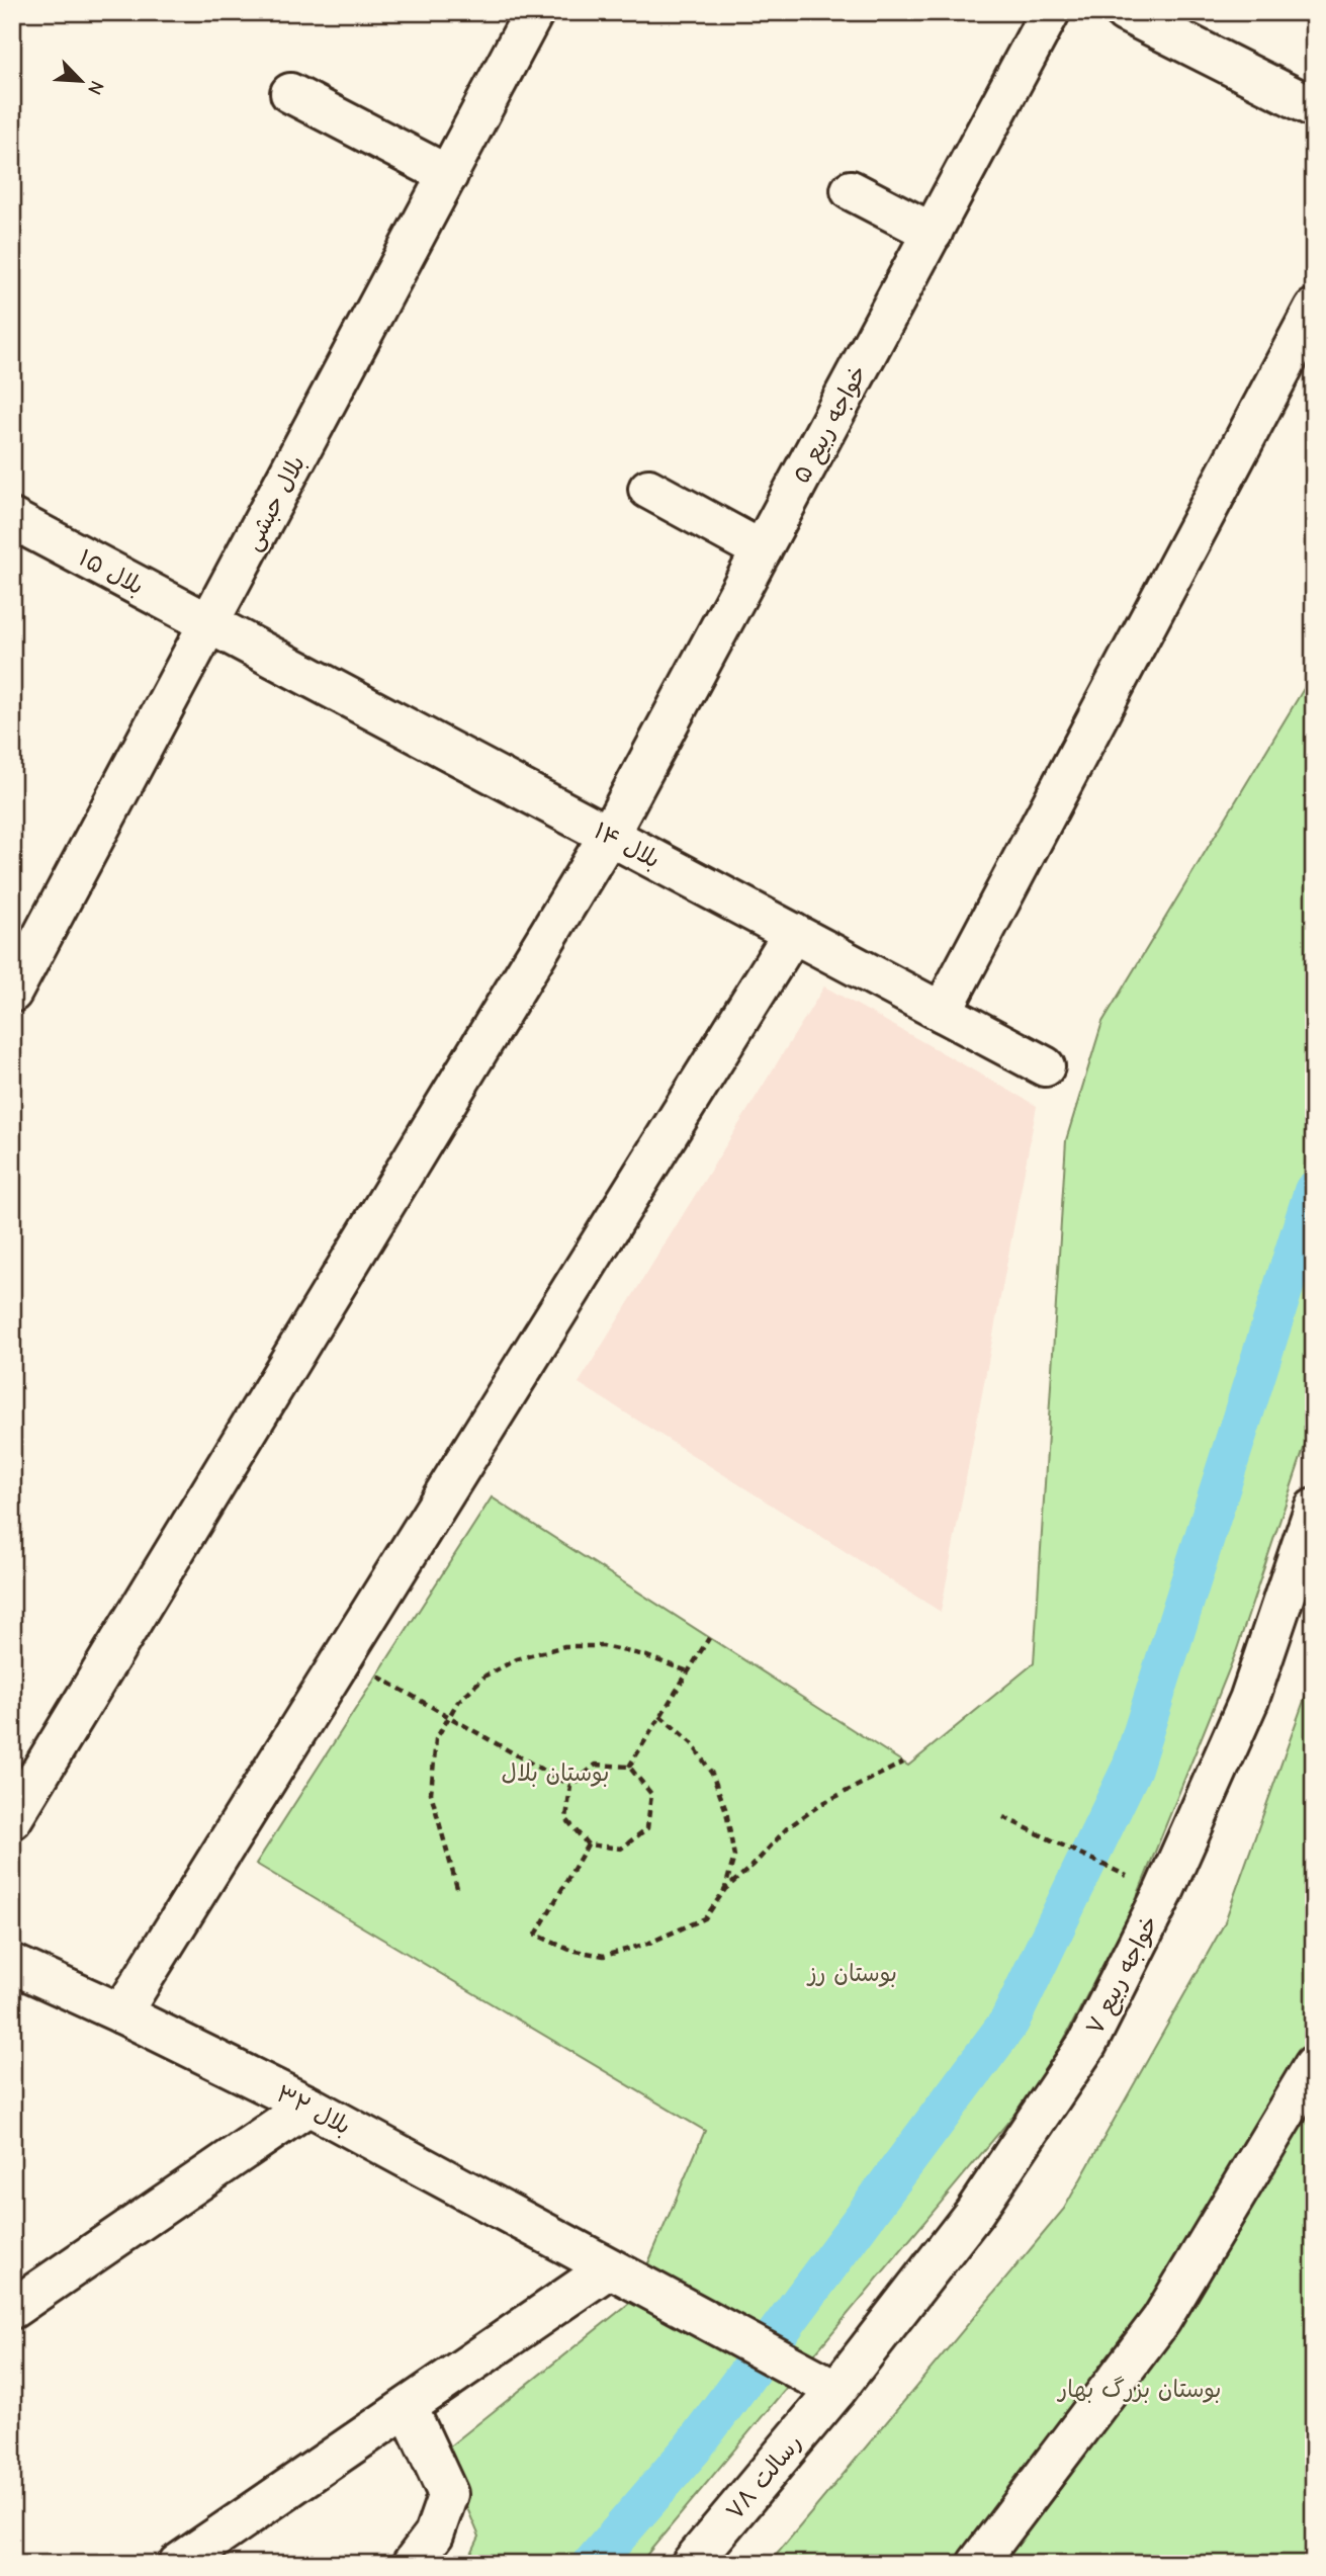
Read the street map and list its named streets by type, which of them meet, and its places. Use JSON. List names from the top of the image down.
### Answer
{
  "streets": {
    "street": [
      "خواجه ربیع ۵",
      "بلال حبشی",
      "بلال ۱۵",
      "بلال ۱۴",
      "خواجه ربیع ۷",
      "بلال ۳۲",
      "رسالت ۷۸"
    ]
  },
  "crossings": [
    ["خواجه ربیع ۵", "بلال ۱۴"],
    ["بلال حبشی", "بلال ۱۵"],
    ["بلال حبشی", "بلال ۱۴"],
    ["بلال ۱۵", "بلال ۱۴"],
    ["خواجه ربیع ۷", "بلال ۳۲"],
    ["خواجه ربیع ۷", "رسالت ۷۸"],
    ["بلال ۳۲", "رسالت ۷۸"]
  ],
  "parks": ["بوستان بلال", "بوستان رز", "بوستان بزرگ بهار"],
  "north": "bottom right"
}
